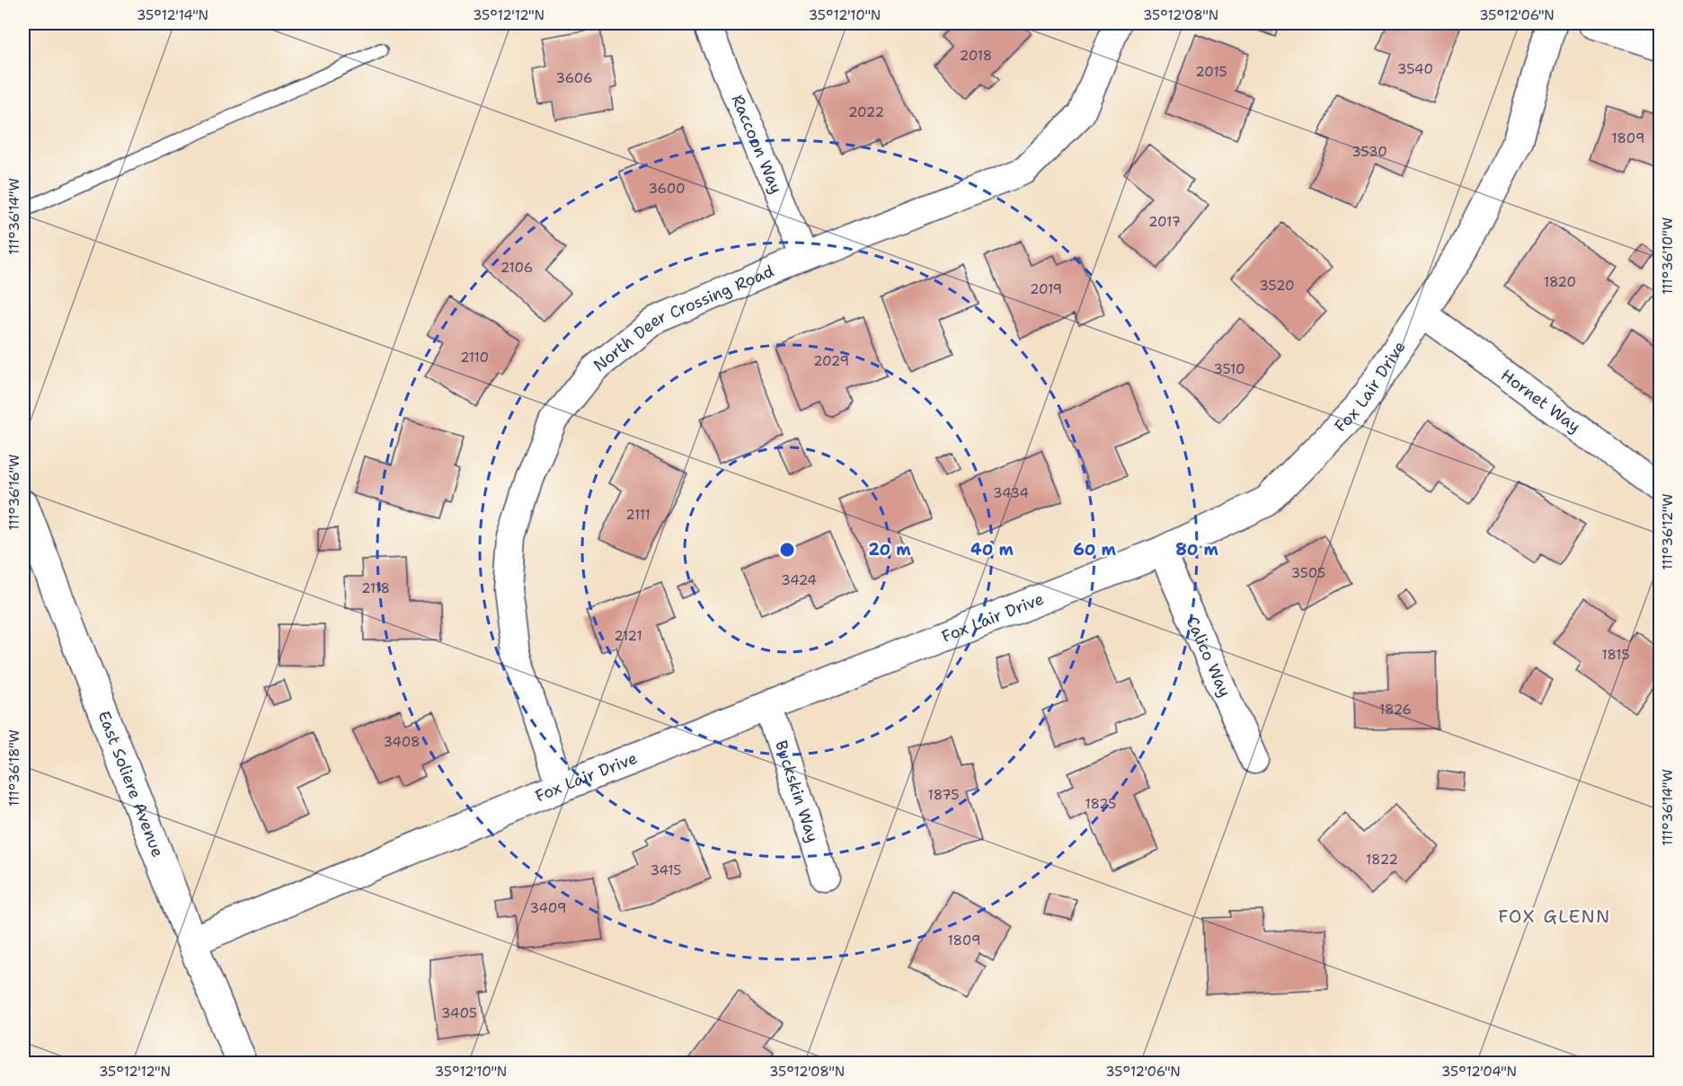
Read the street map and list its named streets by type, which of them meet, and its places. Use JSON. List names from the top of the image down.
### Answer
{
  "streets": {
    "street": [
      "Raccoon Way",
      "North Deer Crossing Road",
      "Fox Lair Drive",
      "Hornet Way",
      "Calico Way",
      "East Soliere Avenue",
      "Buckskin Way"
    ]
  },
  "crossings": [
    ["Raccoon Way", "North Deer Crossing Road"],
    ["North Deer Crossing Road", "Fox Lair Drive"],
    ["Fox Lair Drive", "Hornet Way"],
    ["Fox Lair Drive", "Calico Way"],
    ["Fox Lair Drive", "East Soliere Avenue"],
    ["Fox Lair Drive", "Buckskin Way"]
  ],
  "districts": ["FOX GLENN"],
  "house_numbers": [
    "2018",
    "3540",
    "2015",
    "3606",
    "2022",
    "1809",
    "3530",
    "3600",
    "2017",
    "2106",
    "1820",
    "3520",
    "2019",
    "2110",
    "2029",
    "3510",
    "3434",
    "2111",
    "3505",
    "3424",
    "2118",
    "2121",
    "1815",
    "1826",
    "3408",
    "1875",
    "1825",
    "1822",
    "3415",
    "3409",
    "1809",
    "3405"
  ],
  "coordinates": [
    "35°12'14\"N",
    "35°12'12\"N",
    "35°12'10\"N",
    "35°12'08\"N",
    "35°12'06\"N",
    "111°36'14\"W",
    "111°36'10\"W",
    "111°36'16\"W",
    "111°36'12\"W",
    "111°36'18\"W",
    "35°12'04\"N"
  ],
  "rings": [
    "20 m",
    "40 m",
    "60 m",
    "80 m"
  ]
}
